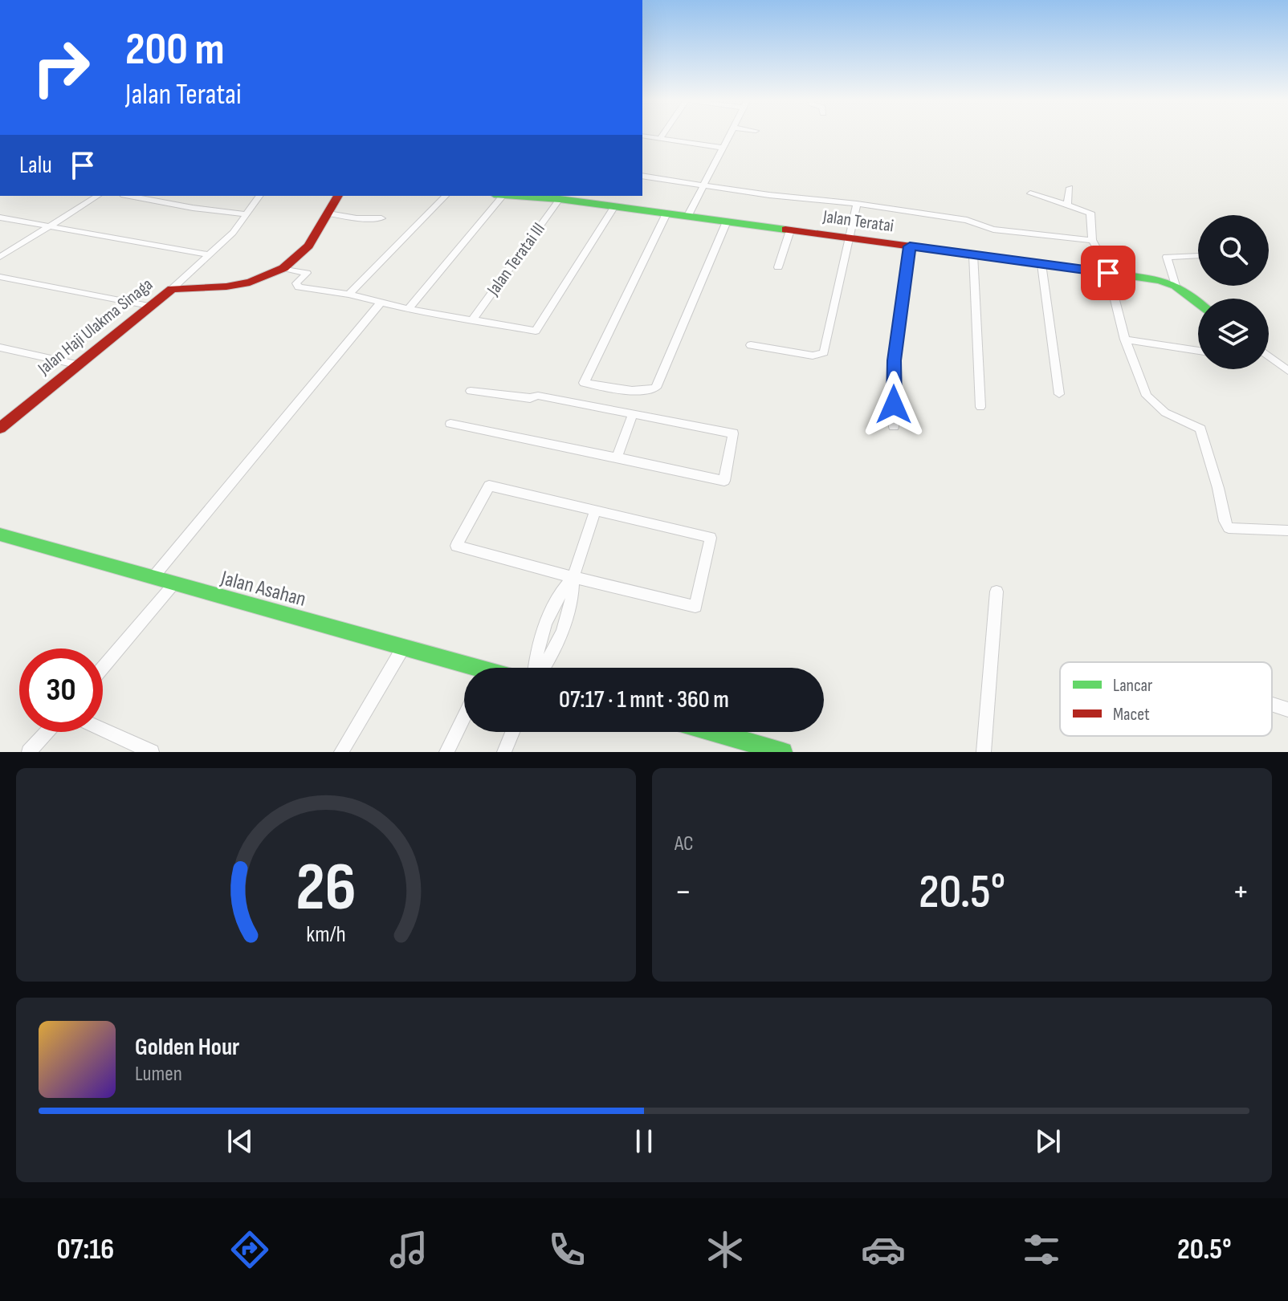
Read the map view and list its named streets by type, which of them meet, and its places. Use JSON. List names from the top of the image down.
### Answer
{
  "streets": {
    "main road": ["Jalan Teratai", "Jalan Haji Ulakma Sinaga", "Jalan Asahan"],
    "street": ["Jalan Teratai III"]
  },
  "crossings": [
    ["Jalan Teratai", "Jalan Teratai III"]
  ],
  "legend": ["Lancar", "Macet"],
  "page": {
    "turn": ["200 m", "Jalan Teratai"],
    "then": "Lalu",
    "limit": "30",
    "trip": "07:17 · 1 mnt · 360 m",
    "tile": "AC",
    "heat": ["−", "20.5°", "+"],
    "song": ["Golden Hour", "Lumen"],
    "tabs": ["07:16", "20.5°"],
    "gauge": ["26", "km/h"]
  }
}
